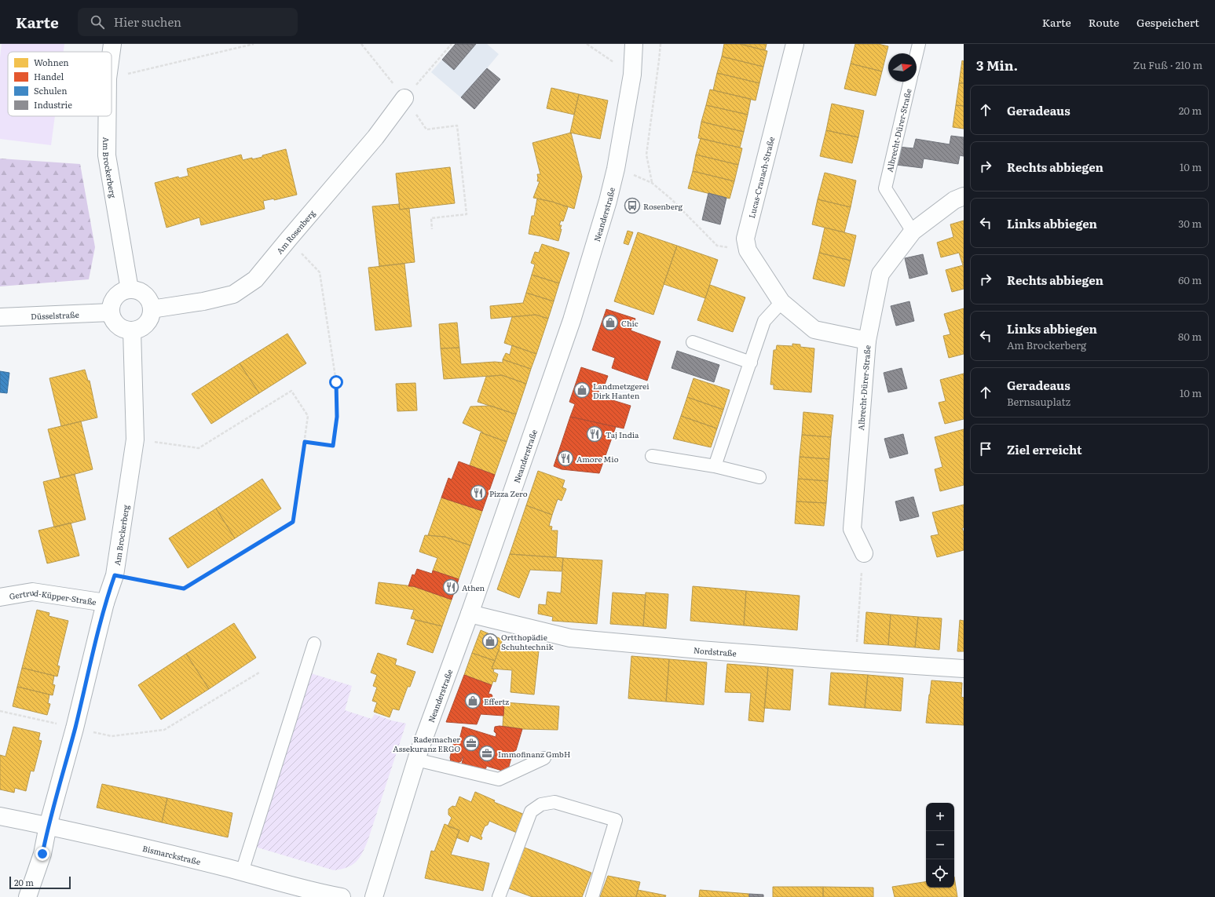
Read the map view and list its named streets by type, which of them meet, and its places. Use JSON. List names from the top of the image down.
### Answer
{
  "streets": {
    "street": [
      "Albrecht-Dürer-Straße",
      "Am Brockerberg",
      "Lucas-Cranach-Straße",
      "Neanderstraße",
      "Am Rosenberg",
      "Düsselstraße",
      "Gertrud-Küpper-Straße",
      "Nordstraße",
      "Bismarckstraße"
    ]
  },
  "crossings": [
    ["Albrecht-Dürer-Straße", "Lucas-Cranach-Straße"],
    ["Am Brockerberg", "Am Rosenberg"],
    ["Am Brockerberg", "Düsselstraße"],
    ["Am Brockerberg", "Gertrud-Küpper-Straße"],
    ["Am Brockerberg", "Bismarckstraße"],
    ["Neanderstraße", "Nordstraße"],
    ["Am Rosenberg", "Düsselstraße"]
  ],
  "places": {
    "bus stop": ["Rosenberg"],
    "shop": [
      "Chic",
      "Landmetzgerei Dirk Hanten",
      "Ortthopädie Schuhtechnik",
      "Effertz"
    ],
    "restaurant": [
      "Taj India",
      "Amore Mio",
      "Pizza Zero",
      "Athen"
    ],
    "office": ["Rademacher Assekuranz ERGO", "Immofinanz GmbH"]
  },
  "legend": [
    "Wohnen",
    "Handel",
    "Schulen",
    "Industrie"
  ],
  "scale_bar": "20 m",
  "north": "right",
  "page": {
    "header": "Karte",
    "search": "Hier suchen",
    "nav": ["Karte", "Route", "Gespeichert"],
    "heading": ["3 Min.", "Zu Fuß · 210 m"],
    "list": [
      ["Geradeaus", "20 m"],
      ["Rechts abbiegen", "10 m"],
      ["Links abbiegen", "30 m"],
      ["Rechts abbiegen", "60 m"],
      ["Links abbiegen", "Am Brockerberg", "80 m"],
      ["Geradeaus", "Bernsauplatz", "10 m"],
      "Ziel erreicht"
    ],
    "map_buttons": ["+", "−"],
    "scale": "20 m"
  }
}
